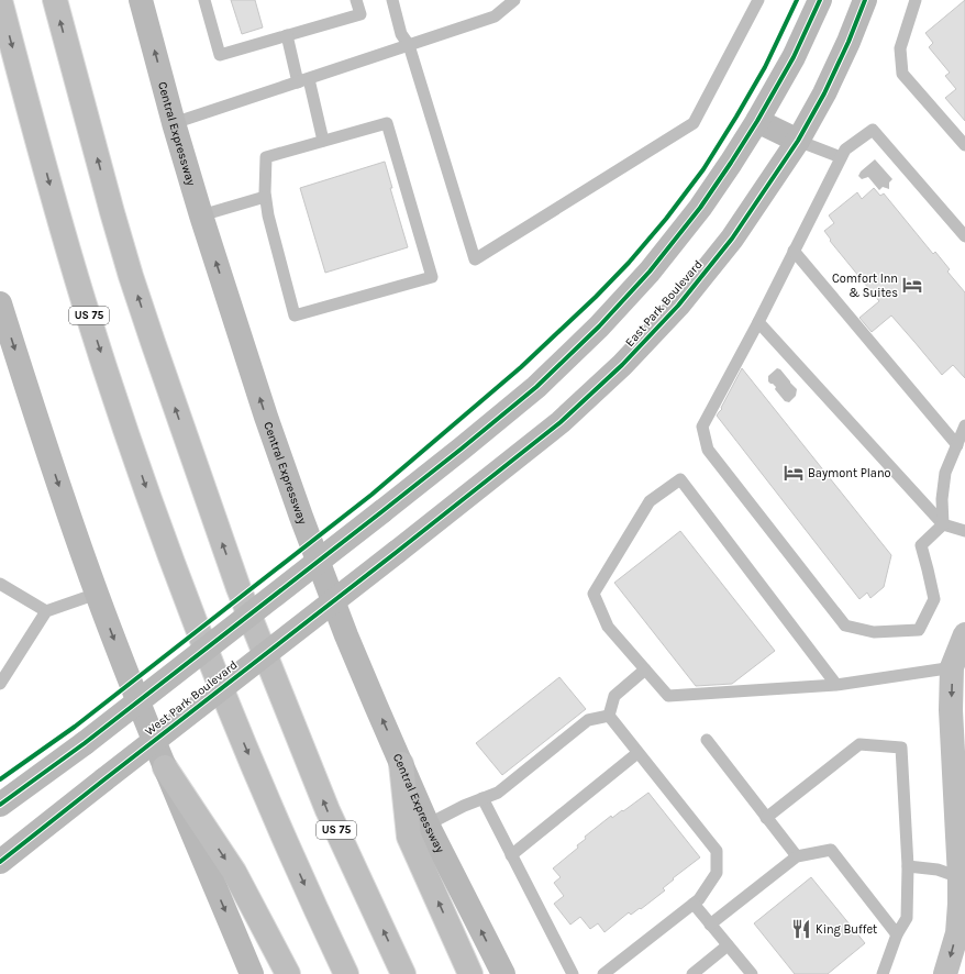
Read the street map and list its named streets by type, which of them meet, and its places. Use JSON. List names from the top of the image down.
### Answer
{
  "streets": {
    "main road": [
      "Central Expressway",
      "East Park Boulevard",
      "US 75",
      "West Park Boulevard"
    ]
  },
  "crossings": [
    ["East Park Boulevard", "West Park Boulevard"]
  ],
  "places": {
    "hotel": ["Comfort Inn & Suites", "Baymont Plano"],
    "restaurant": ["King Buffet"]
  }
}
